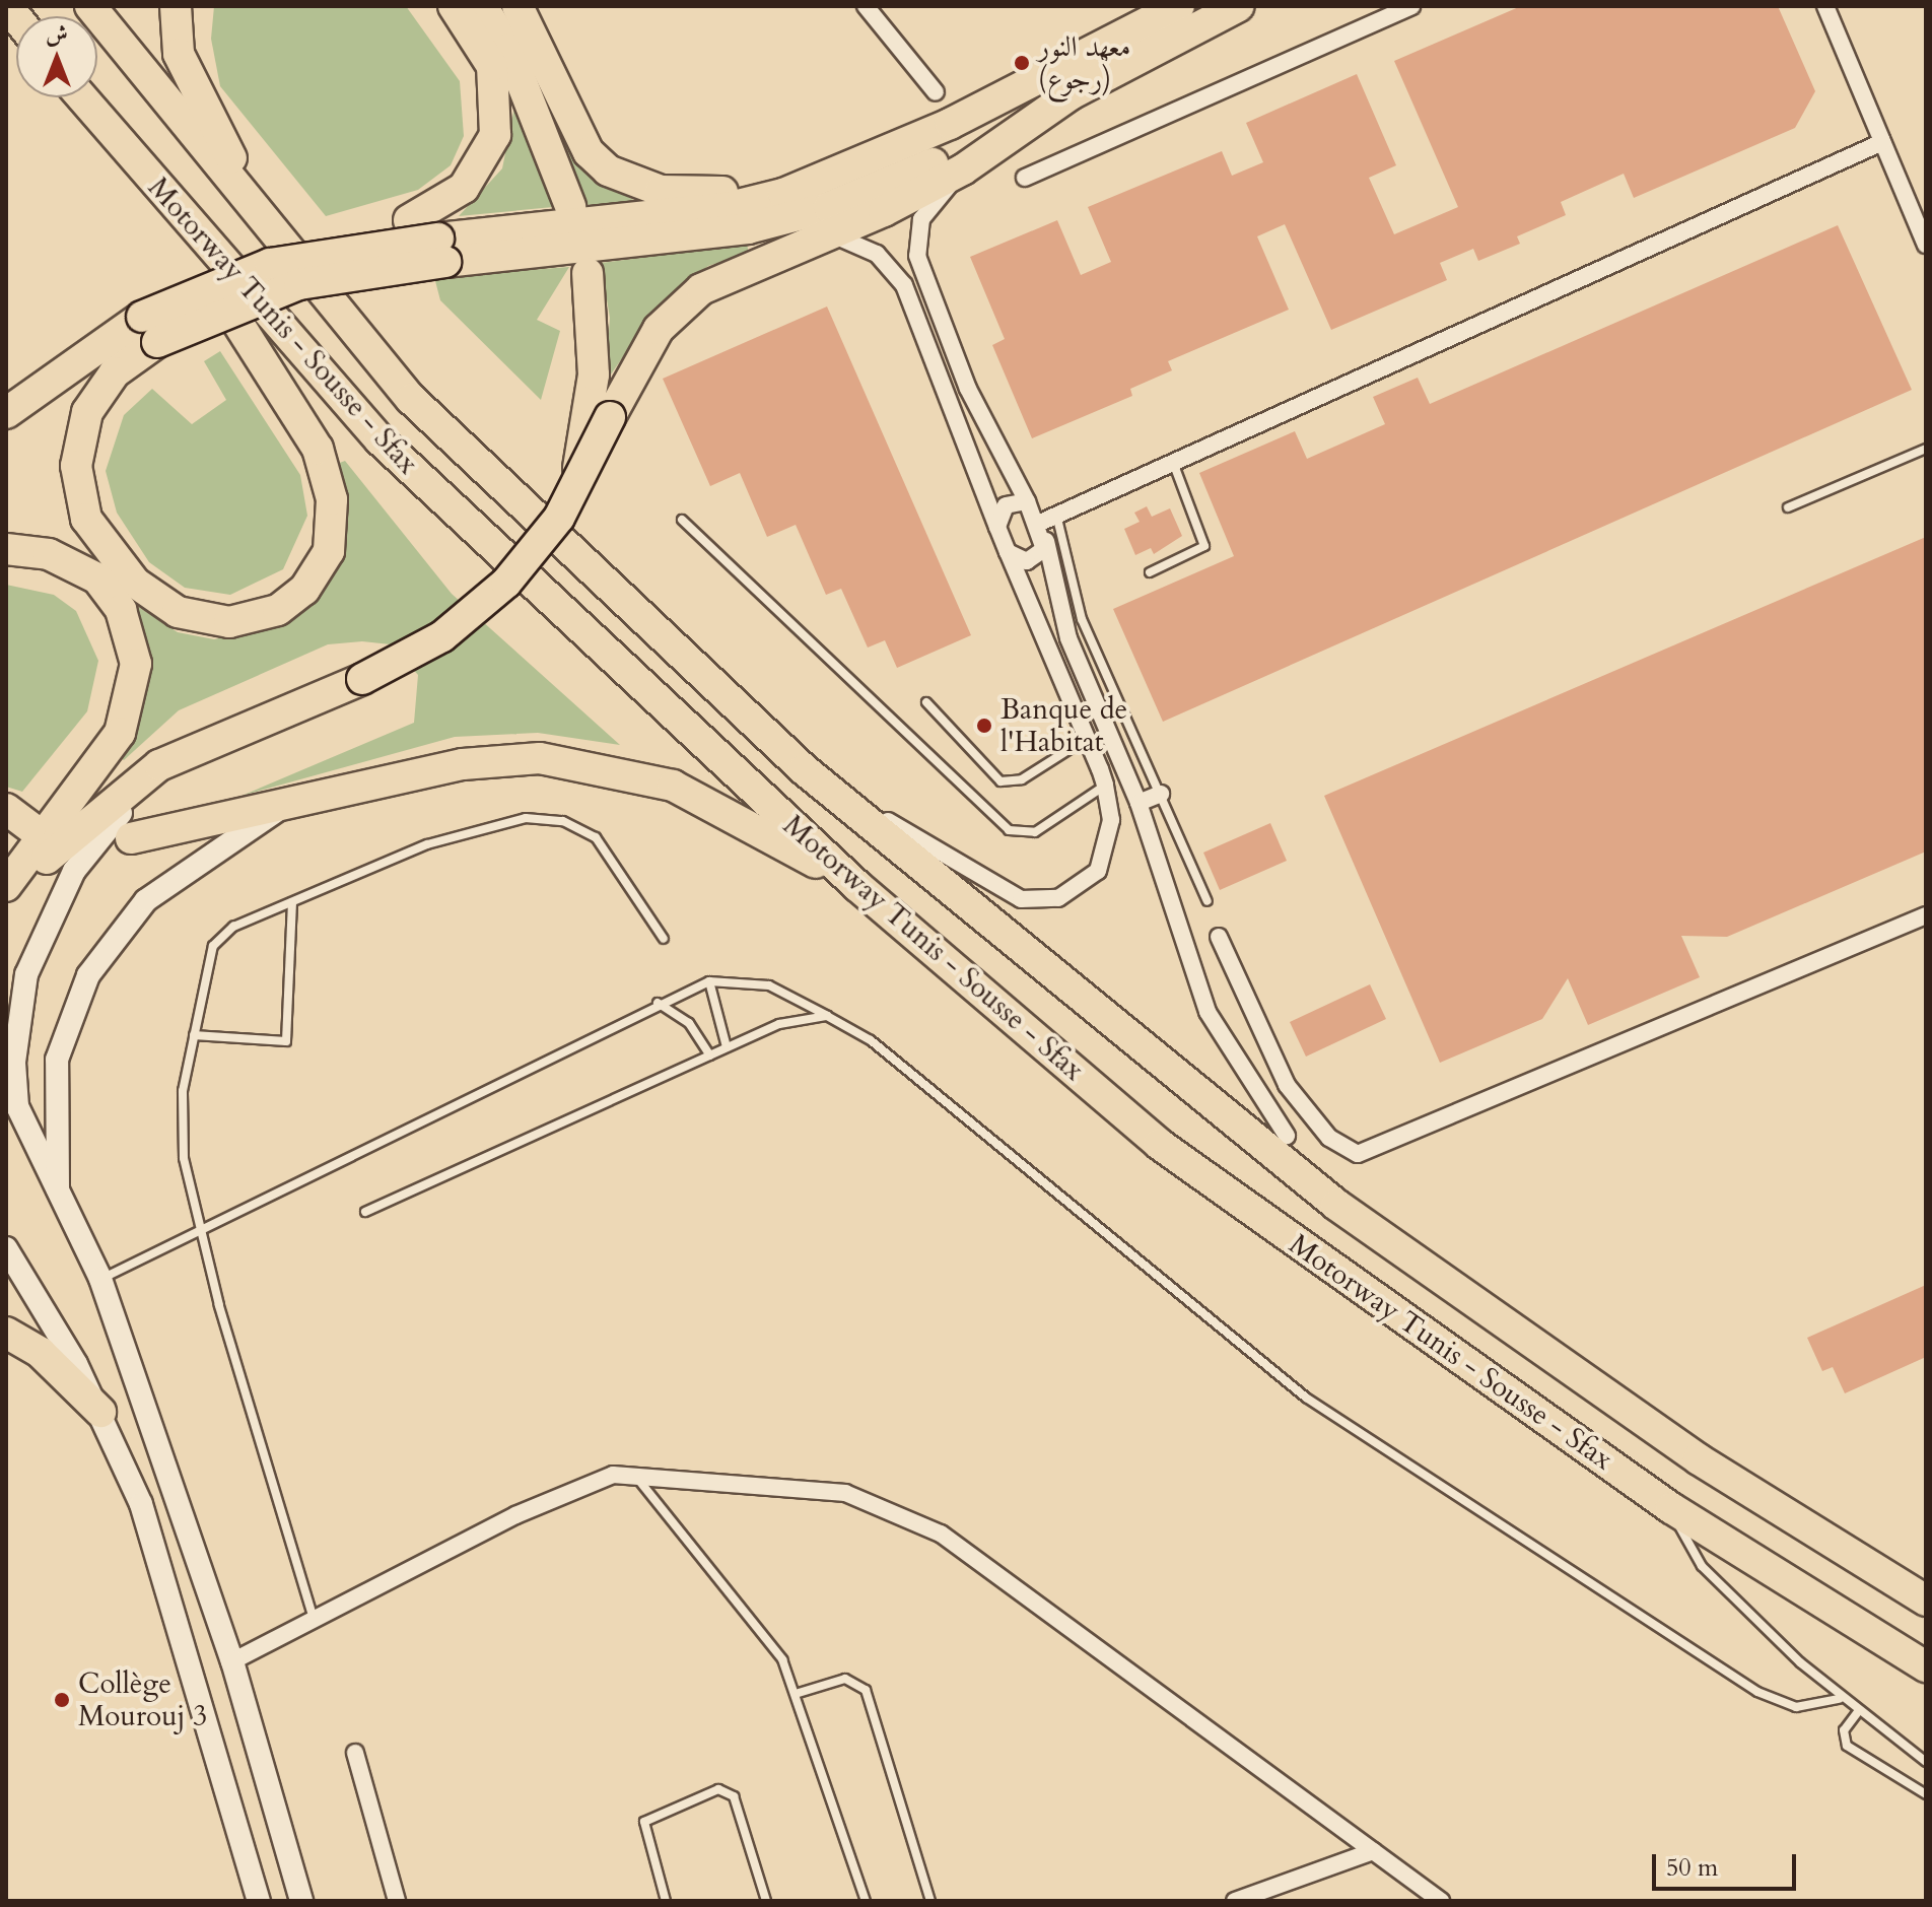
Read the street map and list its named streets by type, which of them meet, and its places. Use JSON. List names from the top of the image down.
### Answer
{
  "streets": {
    "highway": ["Motorway Tunis - Sousse - Sfax"]
  },
  "places": ["معهد النور (رجوع)", "Banque de l'Habitat", "Collège Mourouj 3"],
  "scale_bar": "50 m",
  "north": "top"
}
